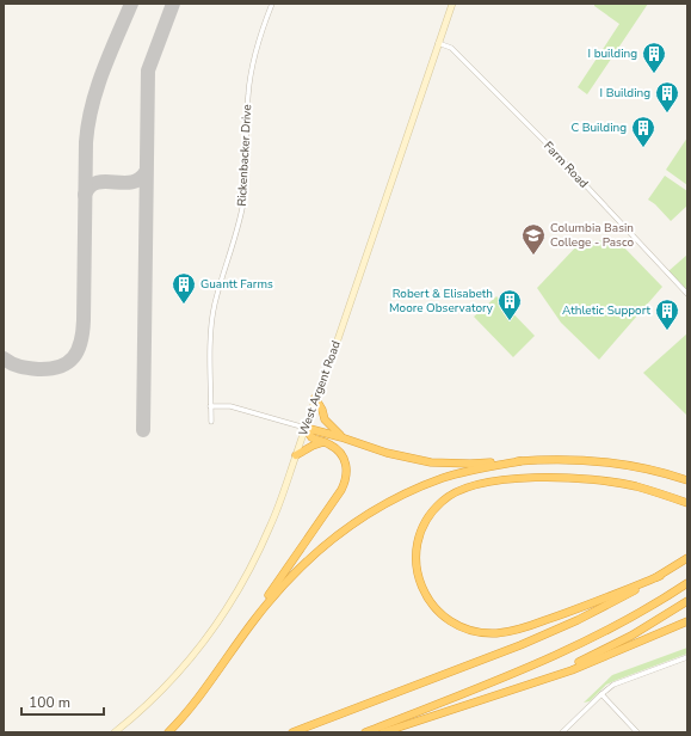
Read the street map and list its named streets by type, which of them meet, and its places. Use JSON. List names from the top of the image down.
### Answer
{
  "streets": {
    "main road": ["West Argent Road"],
    "street": ["Rickenbacker Drive", "Farm Road"]
  },
  "crossings": [
    ["Farm Road", "West Argent Road"]
  ],
  "places": {
    "building": [
      "I building",
      "I Building",
      "C Building",
      "Guantt Farms",
      "Robert & Elisabeth Moore Observatory",
      "Athletic Support"
    ],
    "school or university": ["Columbia Basin College - Pasco"]
  },
  "scale_bar": "100 m"
}
